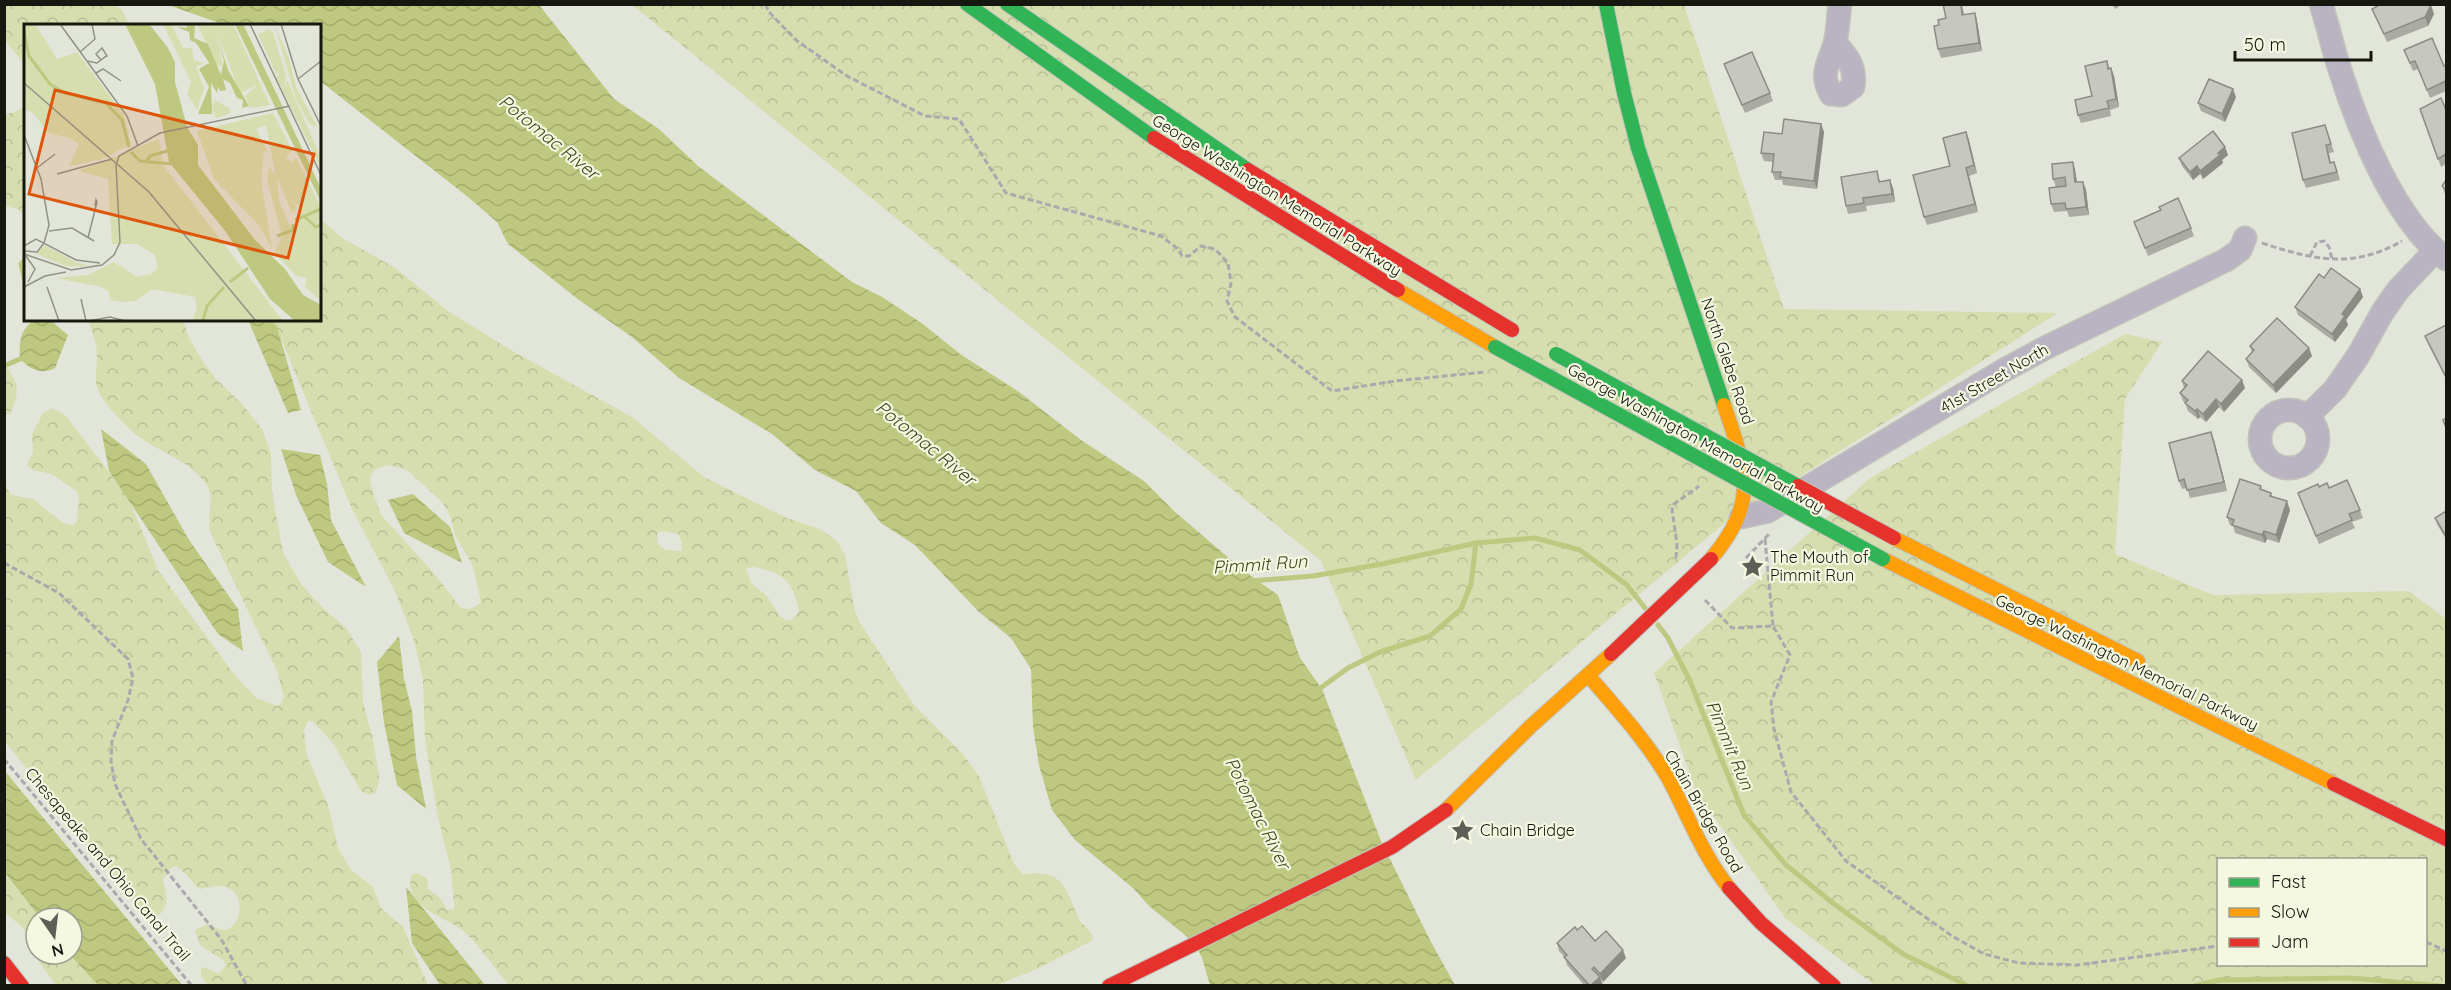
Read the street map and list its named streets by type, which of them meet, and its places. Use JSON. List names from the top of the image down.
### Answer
{
  "streets": {
    "main road": ["George Washington Memorial Parkway", "North Glebe Road", "Chain Bridge Road"],
    "street": ["41st Street North"],
    "path": ["Chesapeake and Ohio Canal Trail"]
  },
  "crossings": [
    ["North Glebe Road", "41st Street North"],
    ["North Glebe Road", "Chain Bridge Road"]
  ],
  "water": ["Potomac River", "Pimmit Run"],
  "places": {
    "place": ["The Mouth of Pimmit Run", "Chain Bridge"]
  },
  "legend": ["Fast", "Slow", "Jam"],
  "scale_bar": "50 m",
  "north": "bottom"
}
